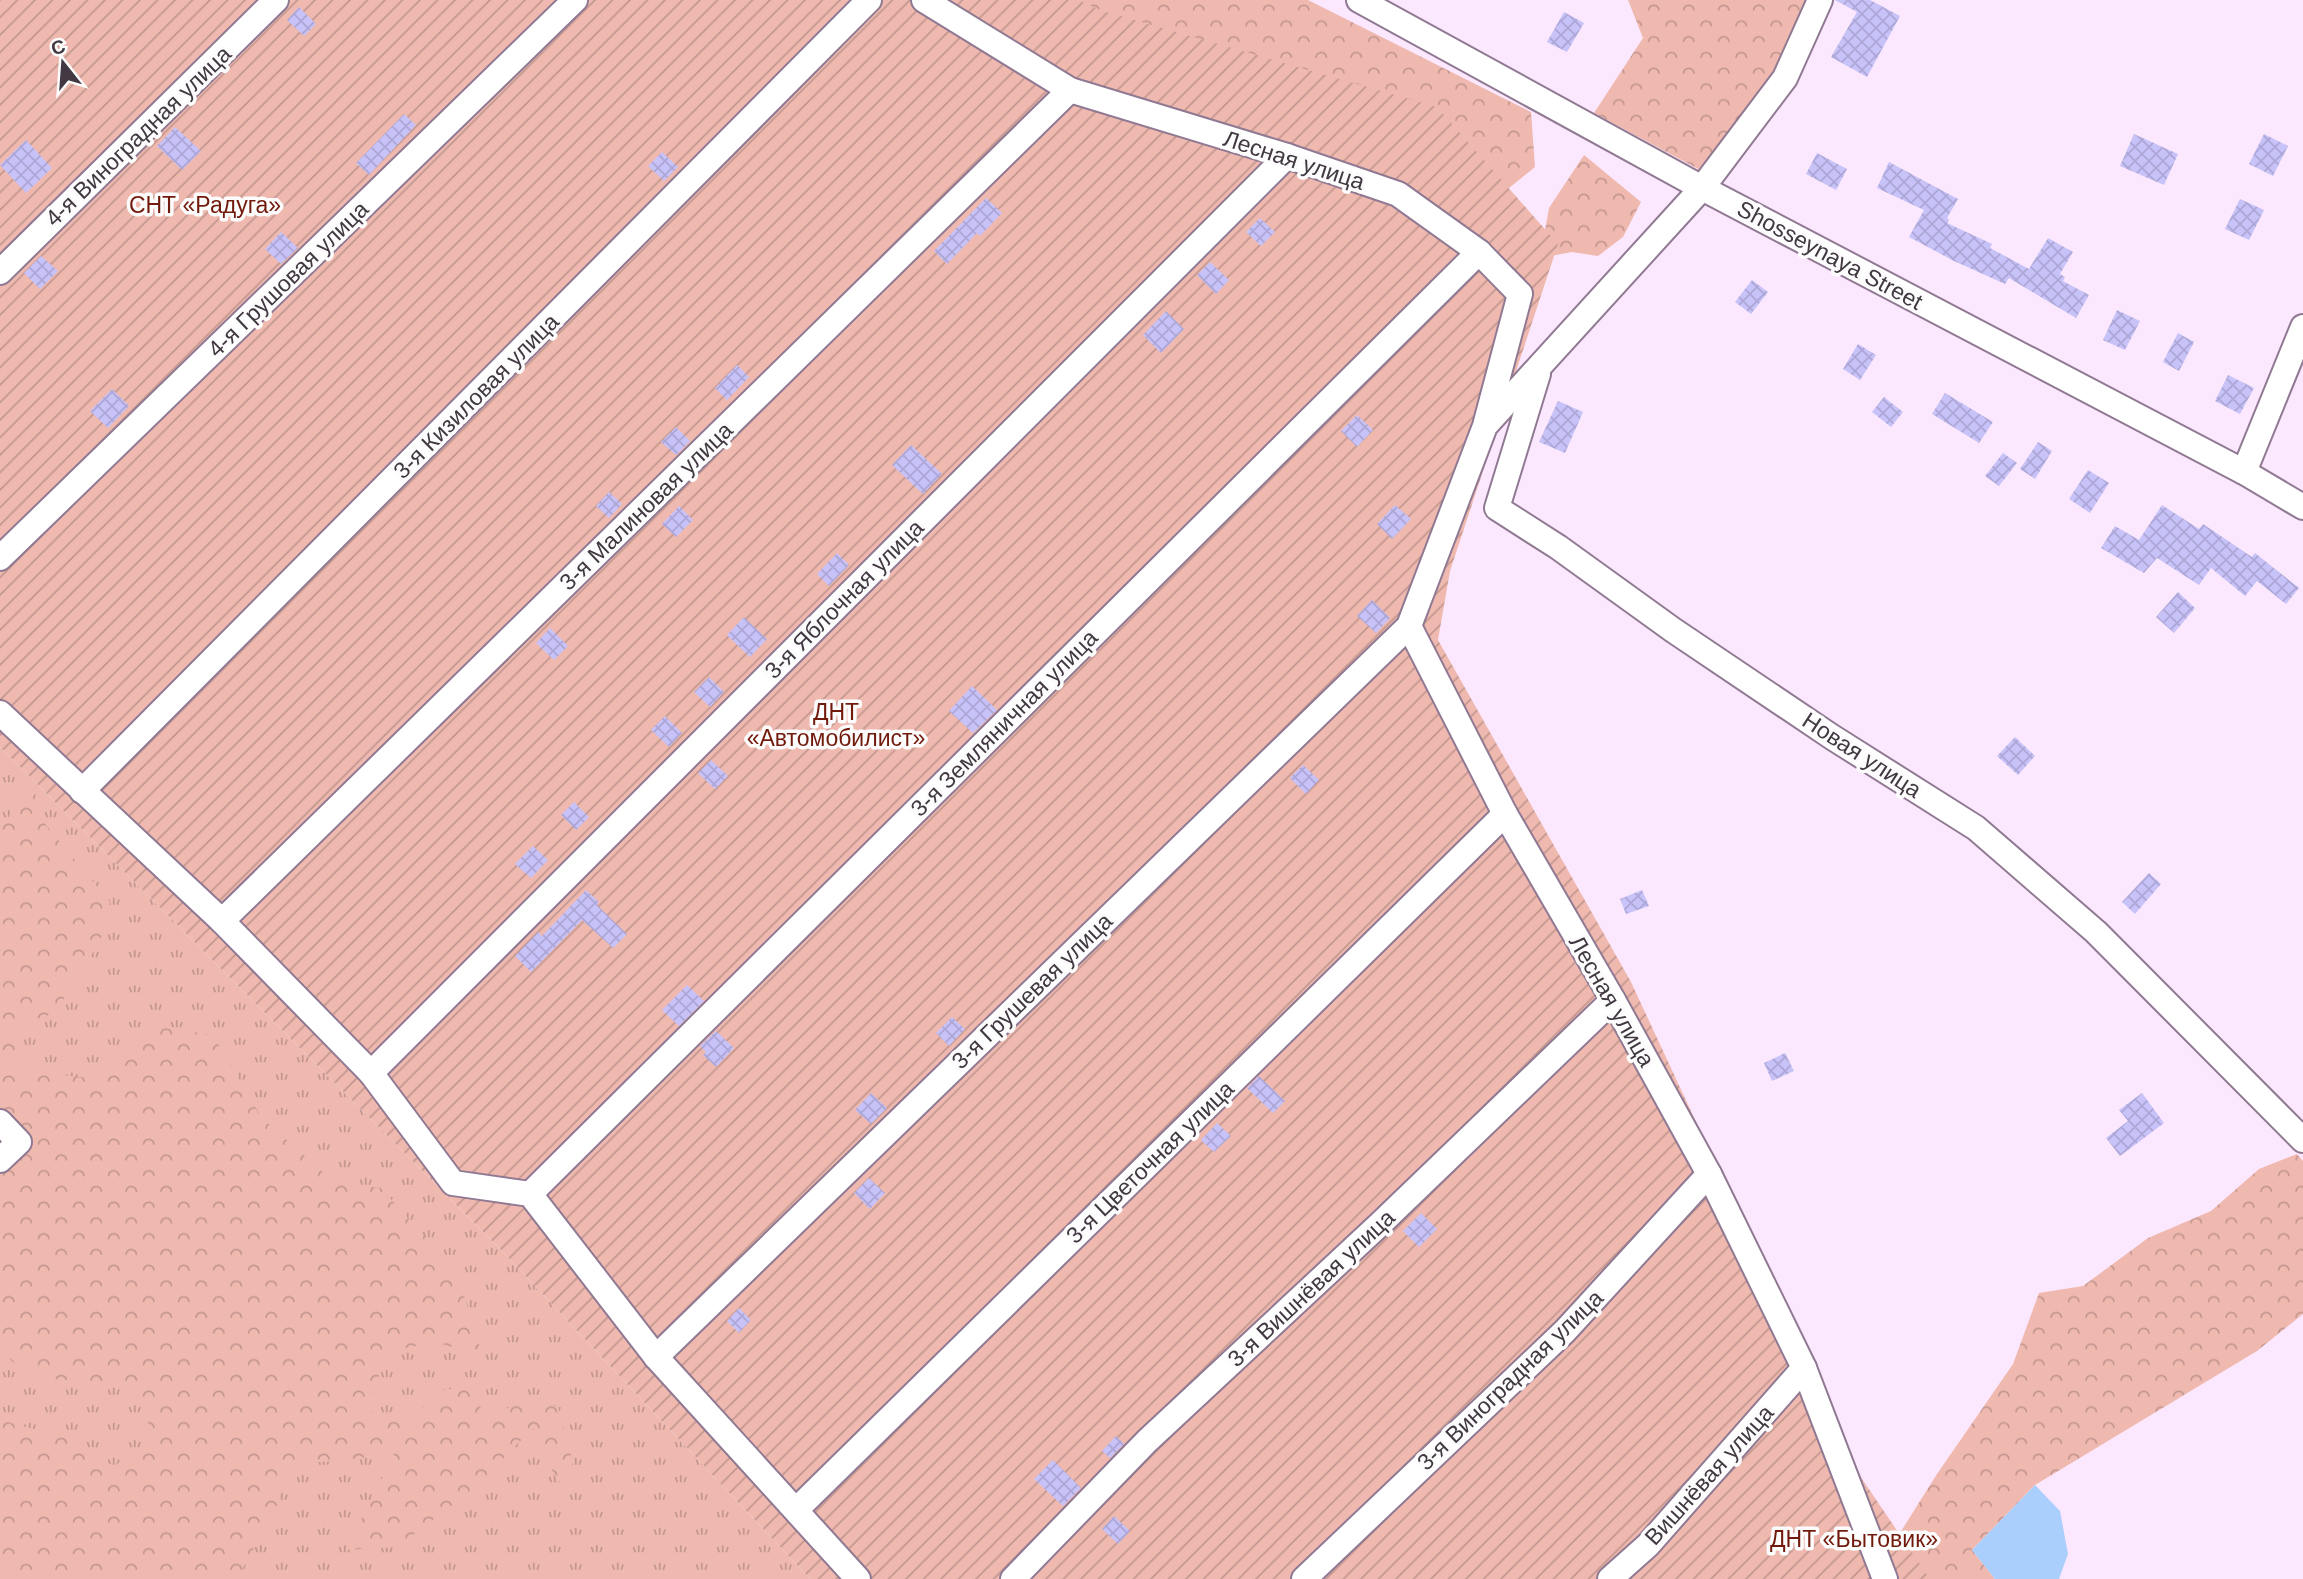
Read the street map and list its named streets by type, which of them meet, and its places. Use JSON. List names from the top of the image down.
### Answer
{
  "streets": {
    "street": [
      "4-я Виноградная улица",
      "Лесная улица",
      "Shosseynaya Street",
      "4-я Грушовая улица",
      "3-я Кизиловая улица",
      "3-я Малиновая улица",
      "3-я Яблочная улица",
      "3-я Земляничная улица",
      "Новая улица",
      "3-я Грушевая улица",
      "3-я Цветочная улица",
      "3-я Вишнёвая улица",
      "3-я Виноградная улица",
      "Вишнёвая улица"
    ]
  },
  "crossings": [
    ["Лесная улица", "Shosseynaya Street"],
    ["Лесная улица", "3-я Малиновая улица"],
    ["Лесная улица", "3-я Яблочная улица"],
    ["Лесная улица", "3-я Земляничная улица"],
    ["Лесная улица", "Новая улица"],
    ["Лесная улица", "3-я Грушевая улица"],
    ["Лесная улица", "3-я Цветочная улица"],
    ["Лесная улица", "3-я Вишнёвая улица"],
    ["Лесная улица", "3-я Виноградная улица"],
    ["Лесная улица", "Вишнёвая улица"]
  ],
  "parks": ["СНТ «Радуга»", "ДНТ «Автомобилист»", "ДНТ «Бытовик»"],
  "north": "top"
}
